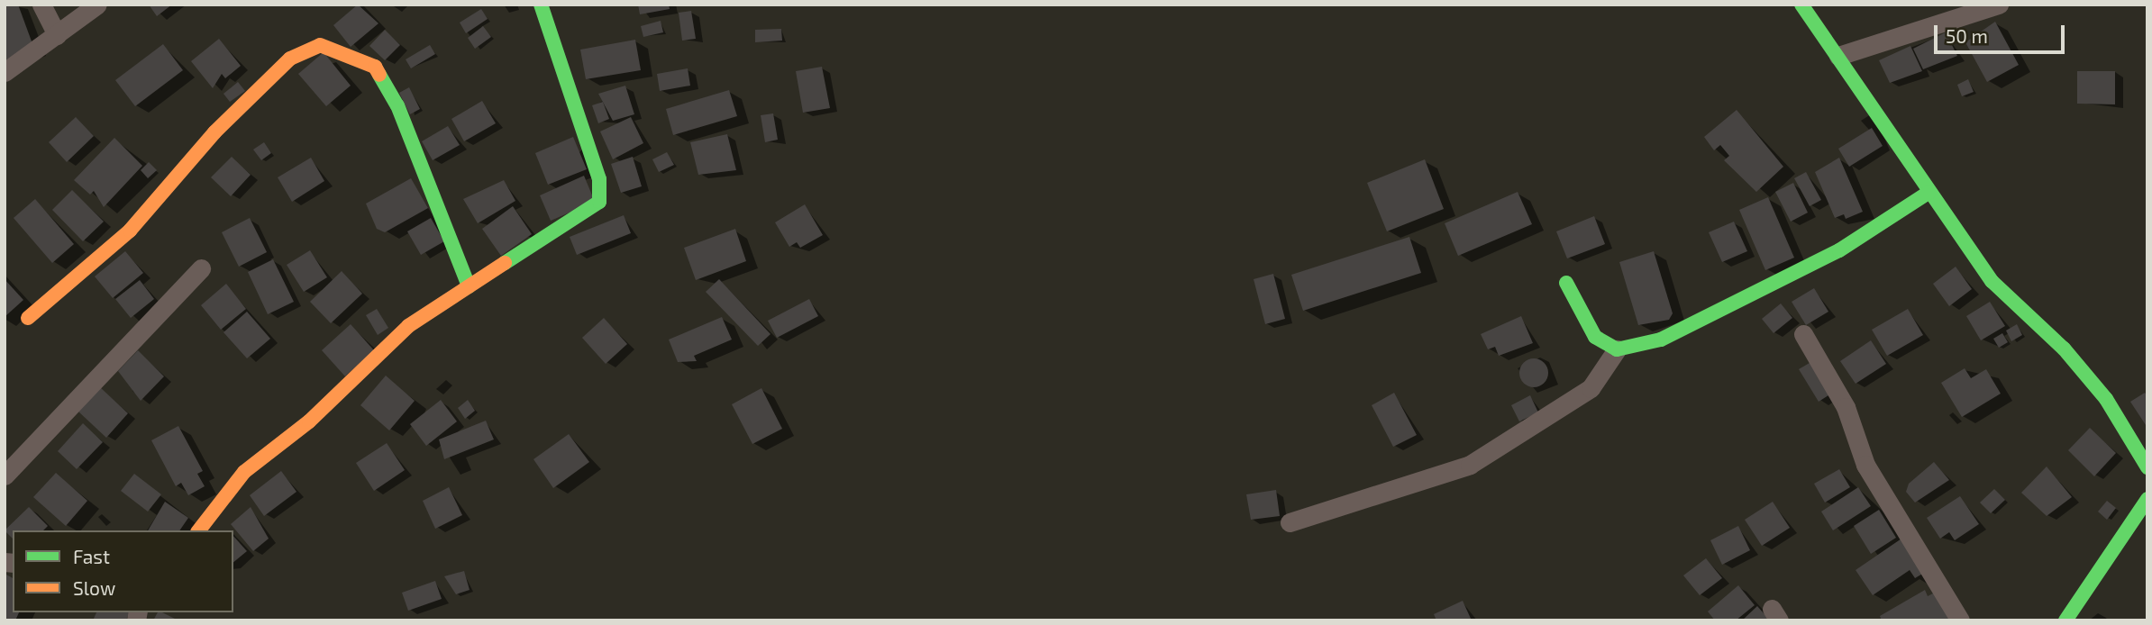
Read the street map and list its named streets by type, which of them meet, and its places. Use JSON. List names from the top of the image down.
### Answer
{
  "legend": ["Fast", "Slow"],
  "scale_bar": "50 m"
}
